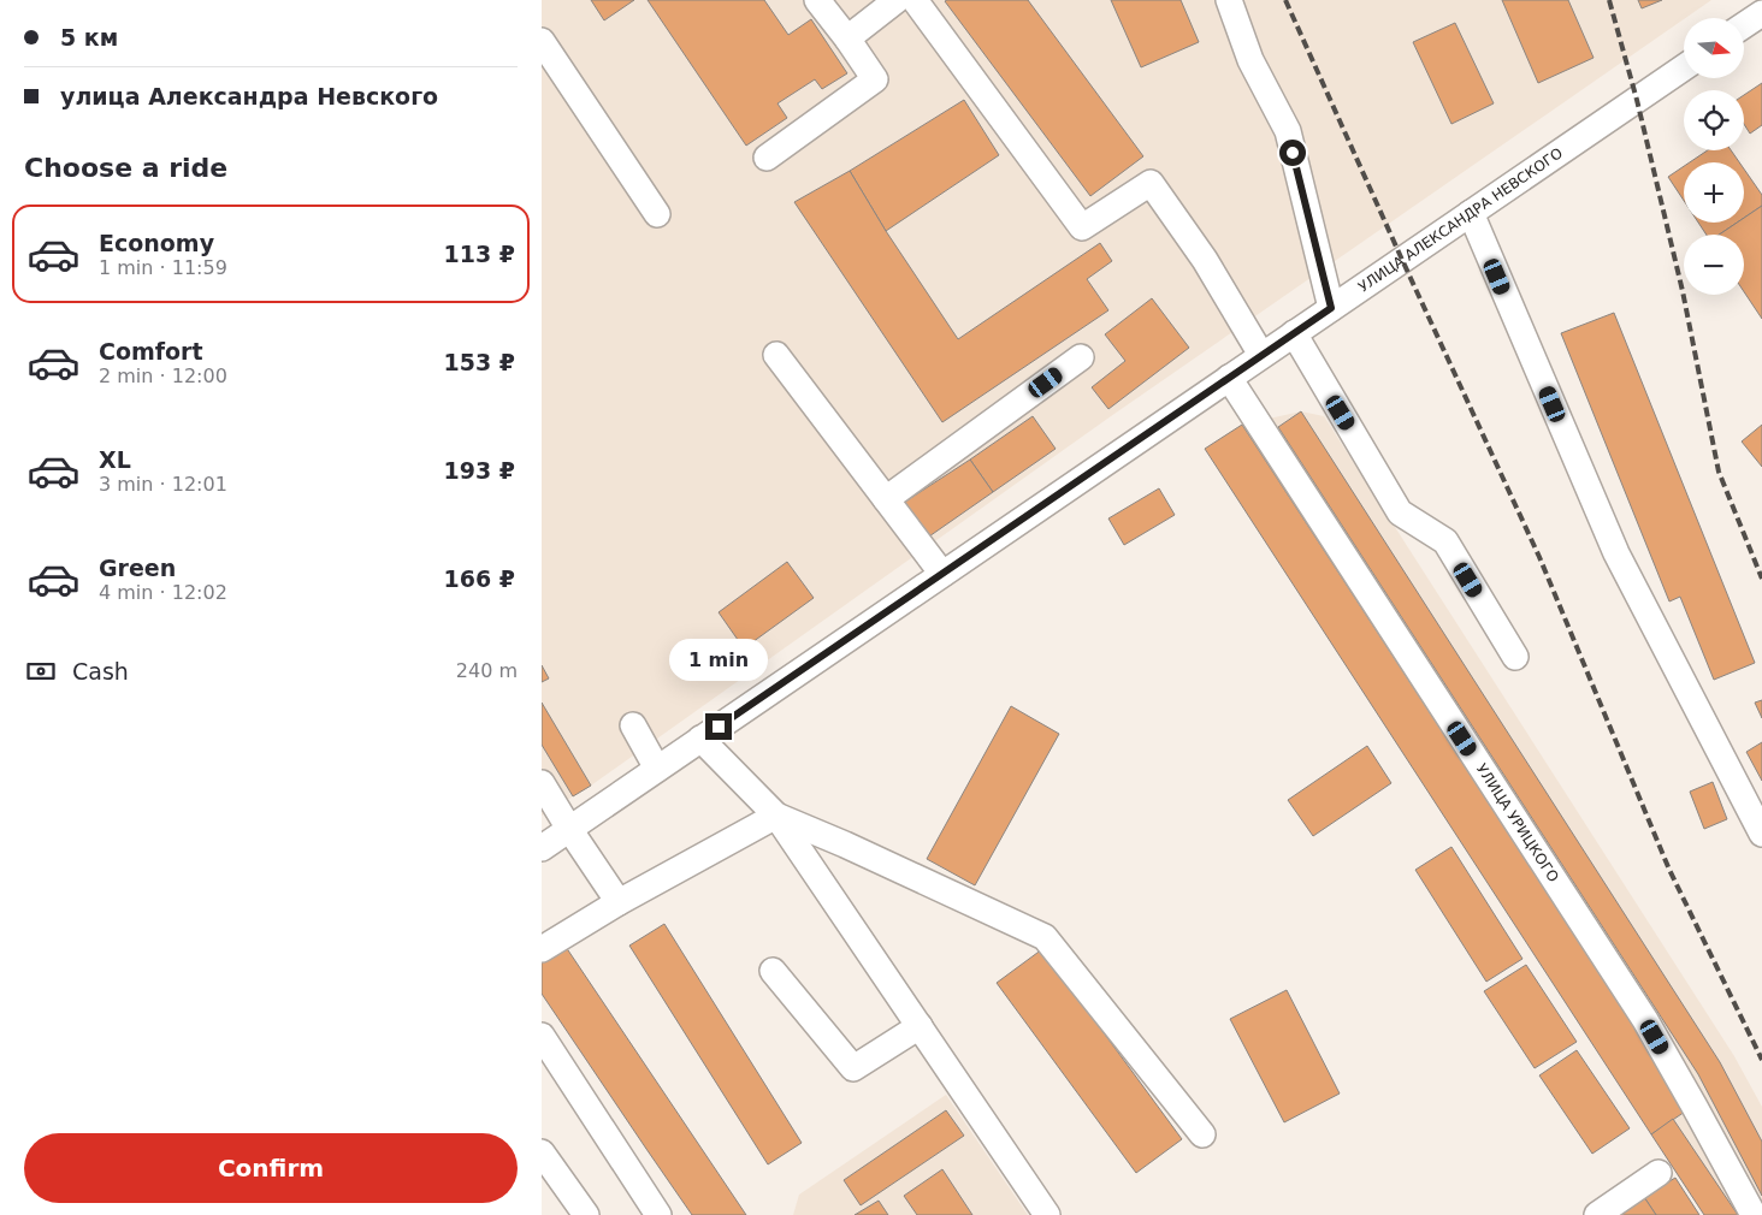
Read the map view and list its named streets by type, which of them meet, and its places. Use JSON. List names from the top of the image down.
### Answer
{
  "streets": {
    "street": ["УЛИЦА АЛЕКСАНДРА НЕВСКОГО", "УЛИЦА УРИЦКОГО"]
  },
  "crossings": [
    ["УЛИЦА АЛЕКСАНДРА НЕВСКОГО", "УЛИЦА УРИЦКОГО"]
  ],
  "north": "right",
  "page": {
    "banner": ["5 км", "улица Александра Невского"],
    "map_buttons": ["+", "−"],
    "heading": "Choose a ride",
    "list": [
      {
        "name": "Economy",
        "note": "1 min · 11:59",
        "value": "113 ₽"
      },
      {
        "name": "Comfort",
        "note": "2 min · 12:00",
        "value": "153 ₽"
      },
      {
        "name": "XL",
        "note": "3 min · 12:01",
        "value": "193 ₽"
      },
      {
        "name": "Green",
        "note": "4 min · 12:02",
        "value": "166 ₽"
      }
    ],
    "pay": ["Cash", "240 m"],
    "bubble": "1 min",
    "buttons": "Confirm"
  }
}
